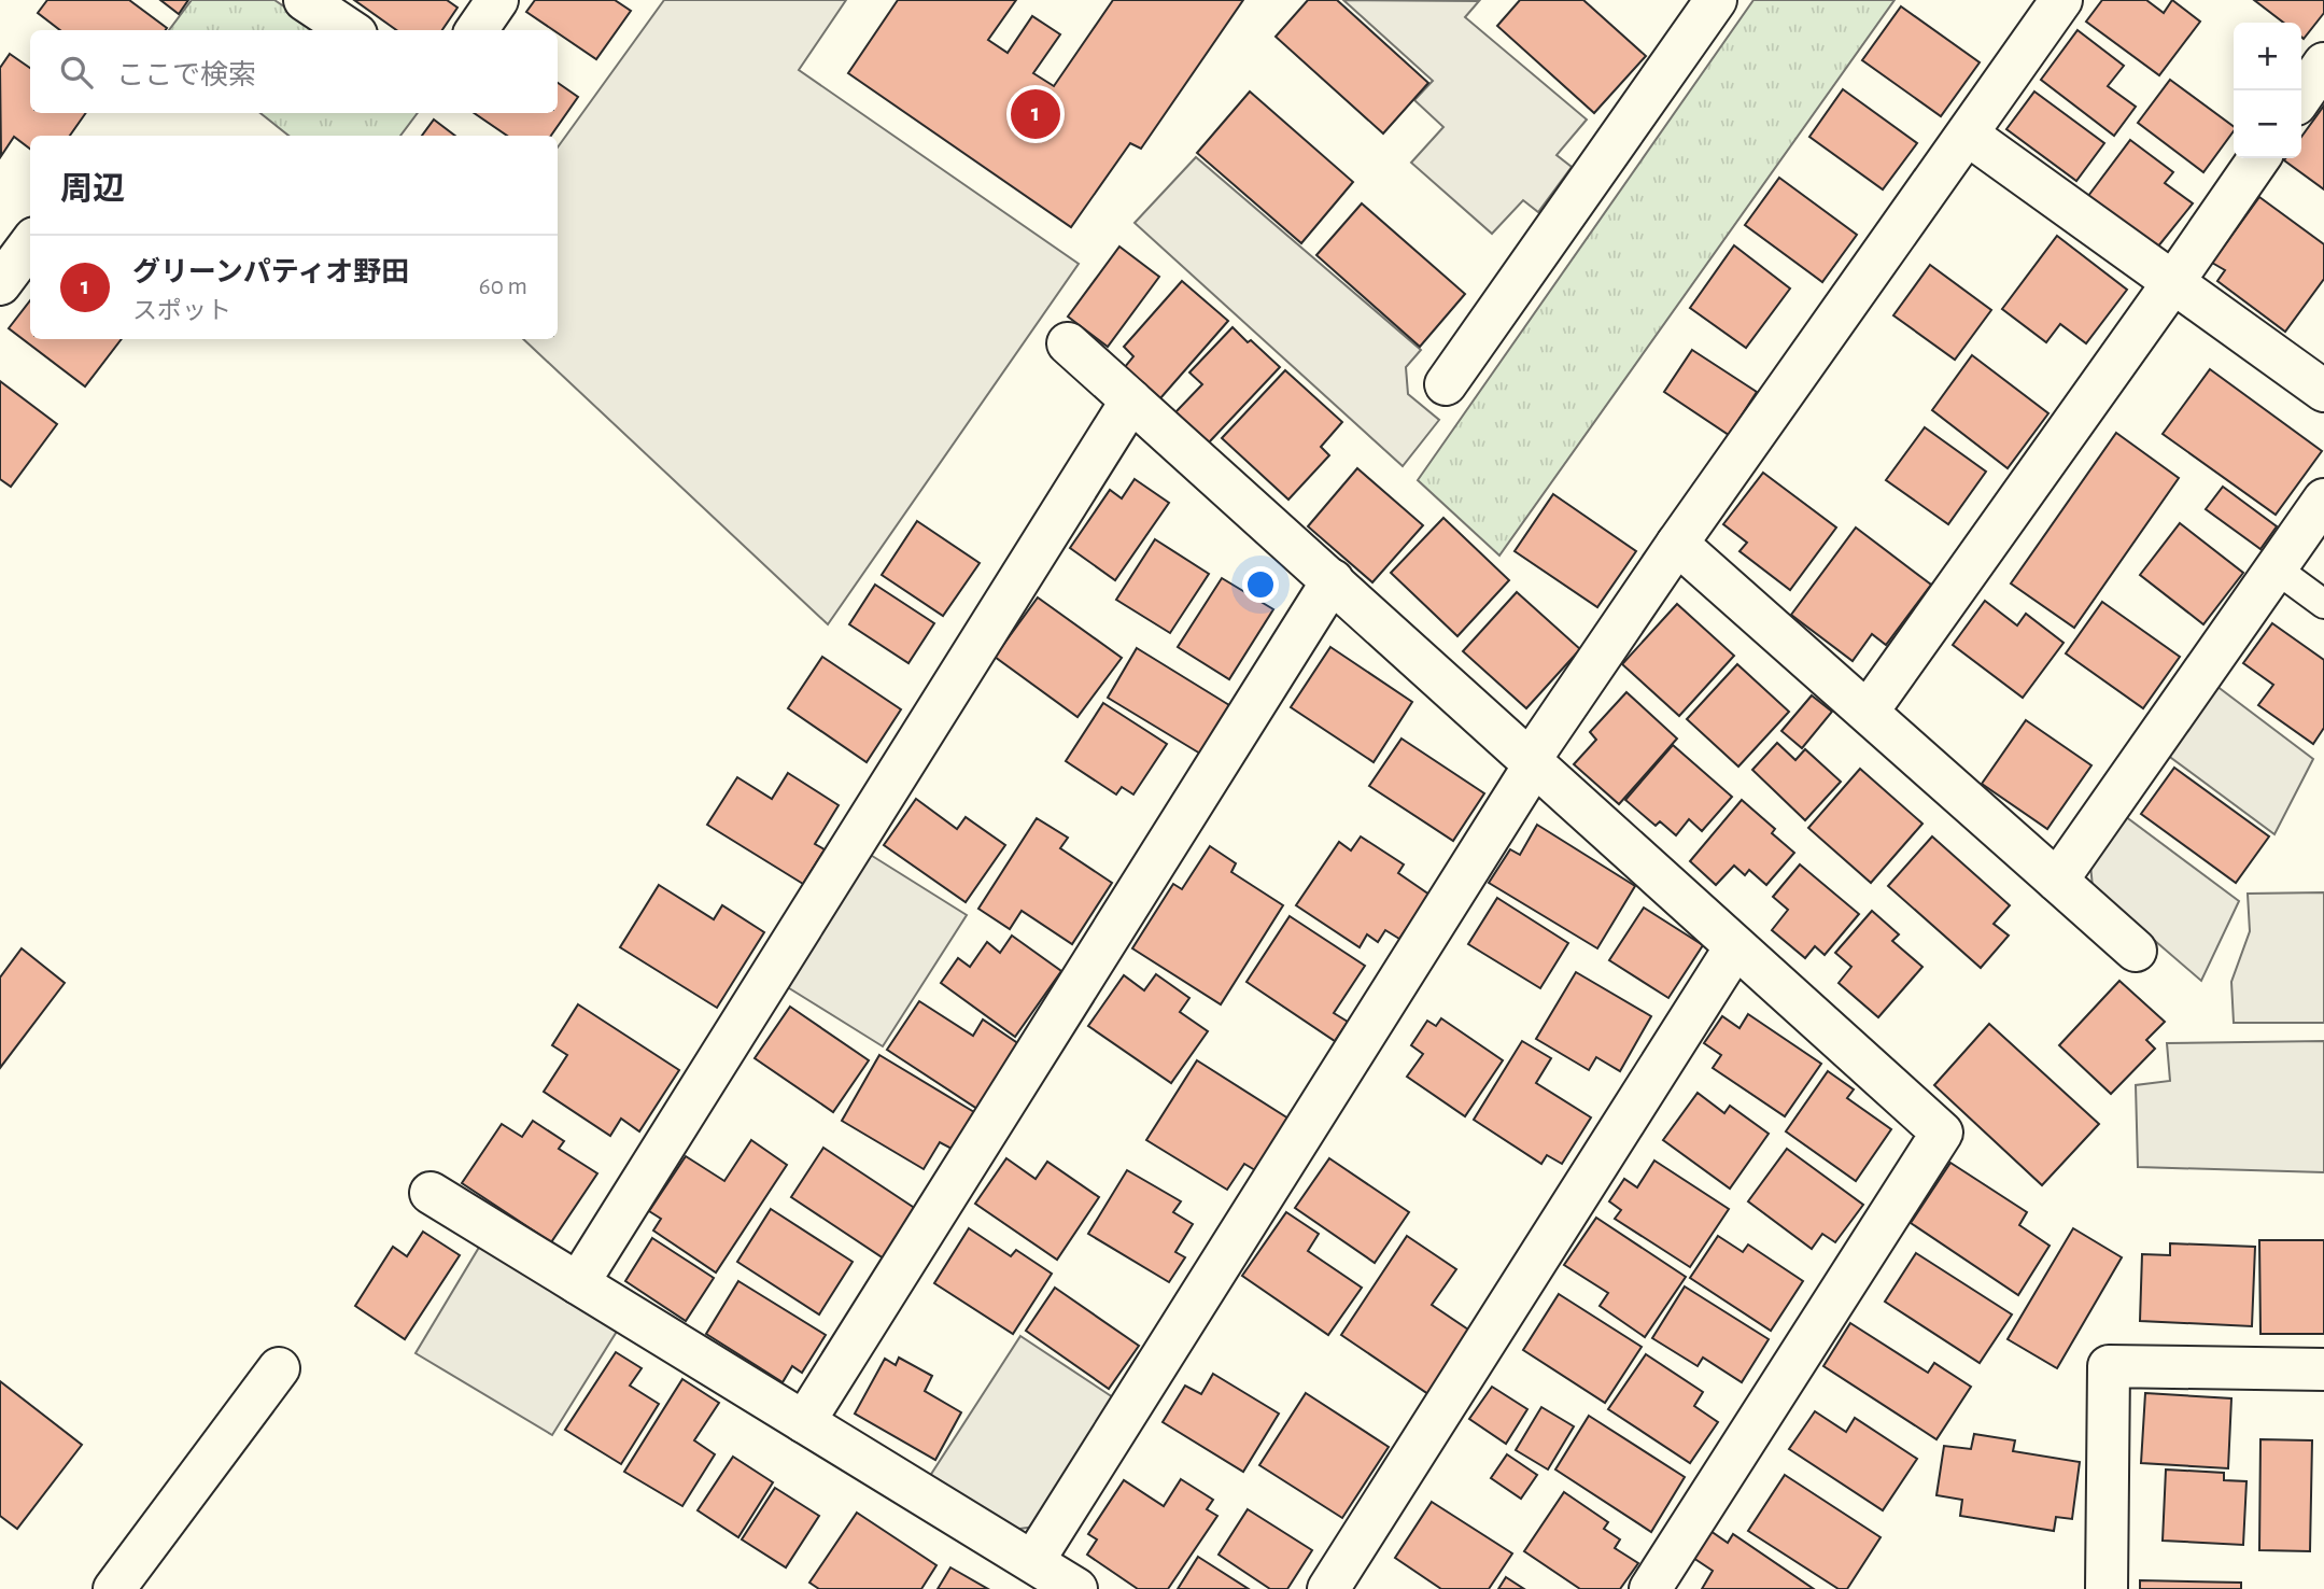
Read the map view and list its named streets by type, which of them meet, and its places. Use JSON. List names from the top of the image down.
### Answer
{
  "page": {
    "map_buttons": ["+", "−"],
    "search": "ここで検索",
    "pins": "1",
    "heading": "周辺",
    "list": [
      {
        "mark": "1",
        "name": "グリーンパティオ野田",
        "note": "スポット",
        "value": "60 m"
      }
    ]
  }
}
